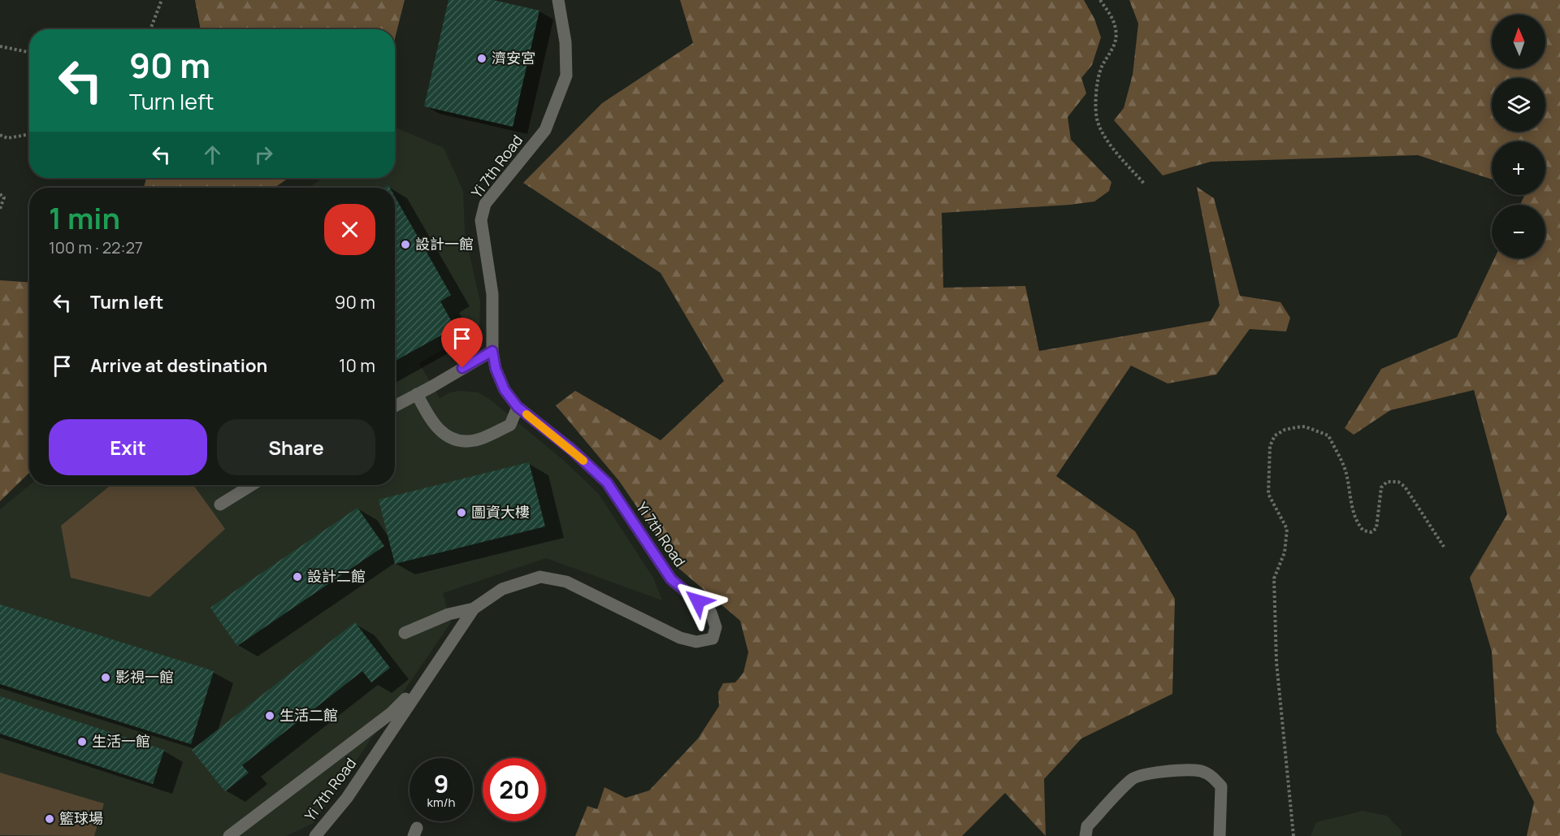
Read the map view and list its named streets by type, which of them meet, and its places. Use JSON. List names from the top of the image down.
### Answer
{
  "streets": {
    "street": ["Yi 7th Road"]
  },
  "places": [
    "濟安宮",
    "設計一館",
    "圖資大樓",
    "設計二館",
    "影視一館",
    "生活二館",
    "生活一館",
    "籃球場"
  ],
  "north": "top",
  "page": {
    "map_buttons": ["+", "−"],
    "turn": ["90 m", "Turn left"],
    "heading": ["1 min", "100 m · 22:27"],
    "list": [
      {
        "name": "Turn left",
        "value": "90 m"
      },
      {
        "name": "Arrive at destination",
        "value": "10 m"
      }
    ],
    "buttons": ["Exit", "Share"],
    "speed": "9 km/h",
    "limit": "20"
  }
}
